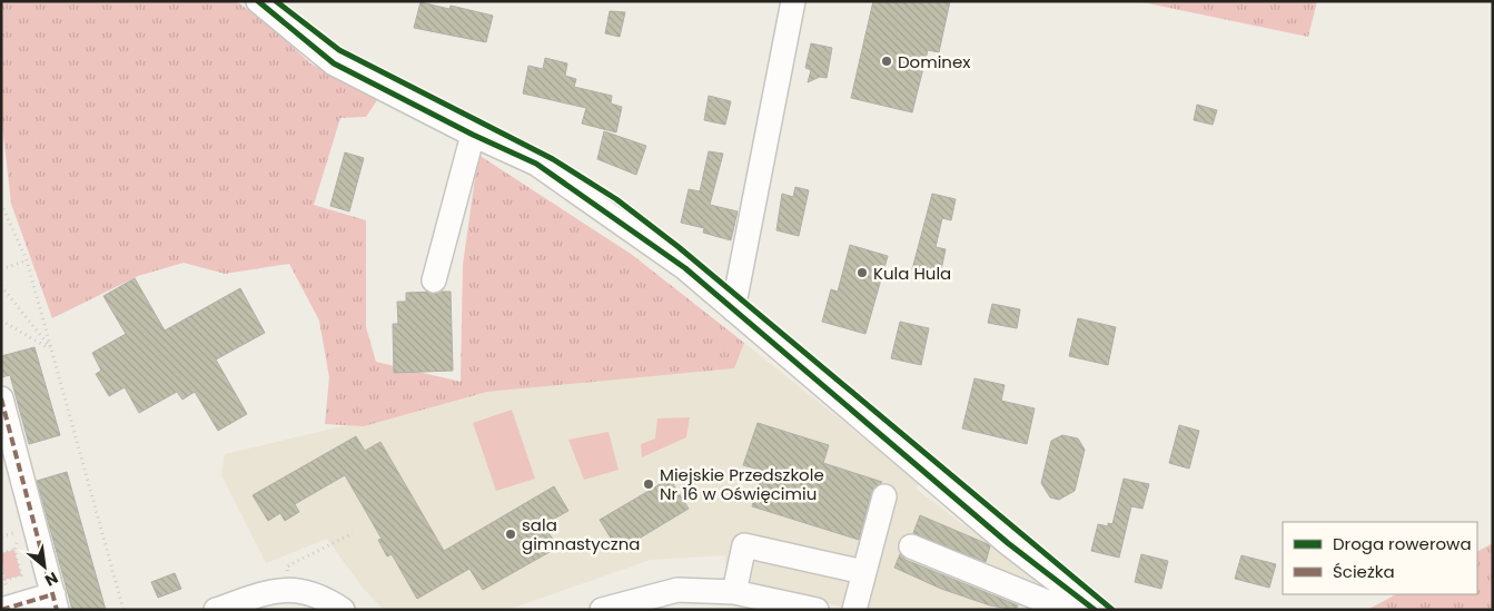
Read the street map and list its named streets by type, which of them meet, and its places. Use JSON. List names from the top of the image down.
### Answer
{
  "places": [
    "Dominex",
    "Kula Hula",
    "Miejskie Przedszkole Nr 16 w Oświęcimiu",
    "sala gimnastyczna"
  ],
  "legend": ["Droga rowerowa", "Ścieżka"],
  "north": "bottom right"
}
